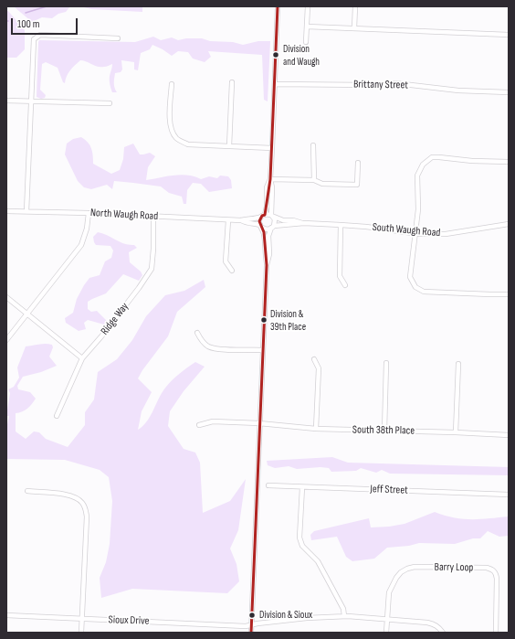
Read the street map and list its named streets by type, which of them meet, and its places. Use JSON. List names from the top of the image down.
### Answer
{
  "streets": {
    "street": [
      "Brittany Street",
      "North Waugh Road",
      "South Waugh Road",
      "Ridge Way",
      "South 38th Place",
      "Jeff Street",
      "Barry Loop",
      "Sioux Drive"
    ]
  },
  "crossings": [
    ["North Waugh Road", "South Waugh Road"],
    ["North Waugh Road", "Ridge Way"],
    ["Barry Loop", "Sioux Drive"]
  ],
  "places": ["Division and Waugh", "Division & 39th Place", "Division & Sioux"],
  "scale_bar": "100 m"
}
